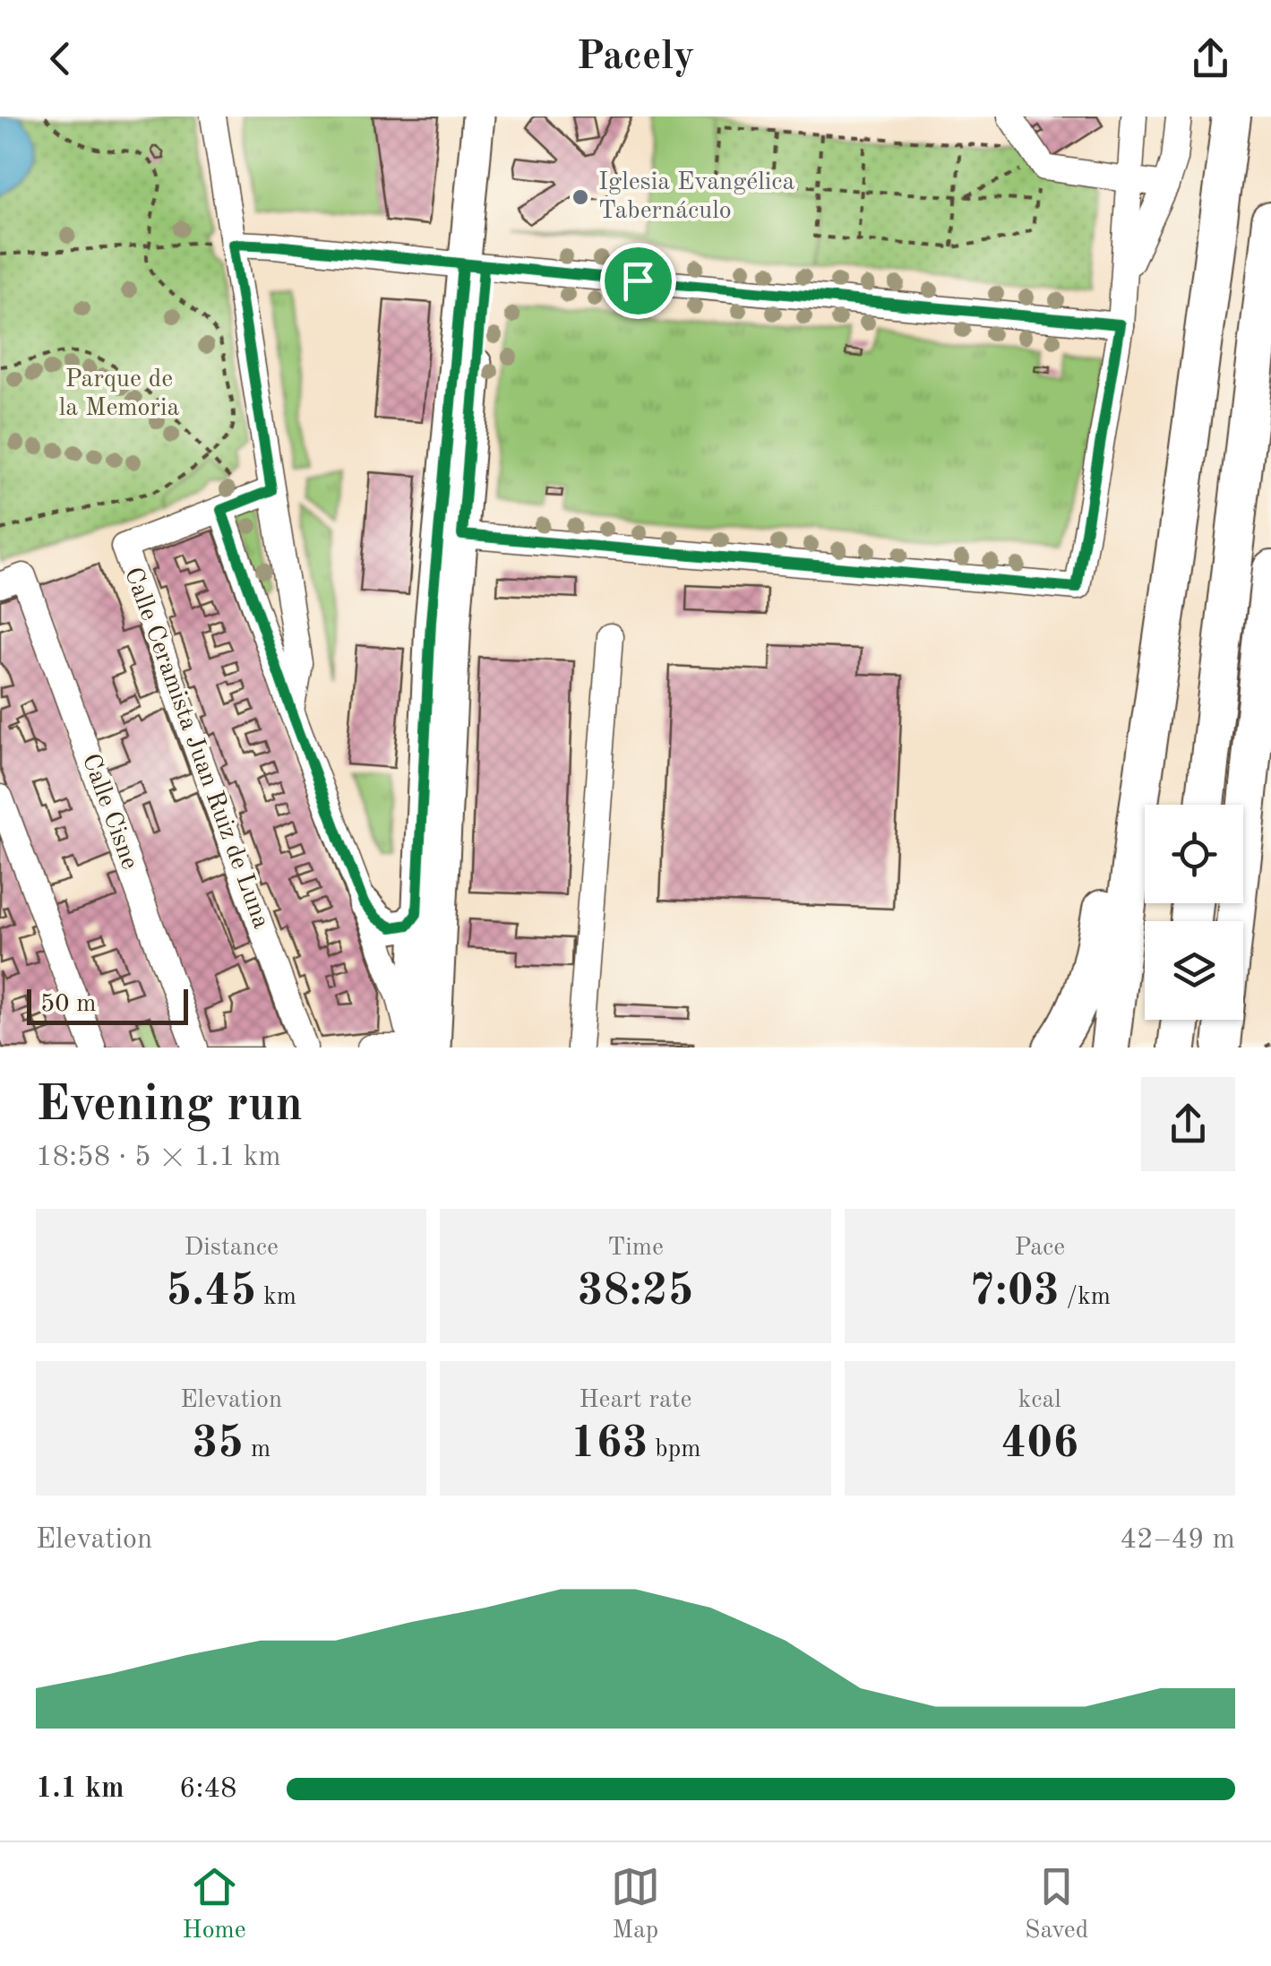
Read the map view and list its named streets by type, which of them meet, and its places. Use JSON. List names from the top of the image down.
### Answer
{
  "streets": {
    "street": ["Calle Ceramista Juan Ruiz de Luna", "Calle Cisne"]
  },
  "parks": ["Parque de la Memoria"],
  "places": ["Iglesia Evangélica Tabernáculo"],
  "scale_bar": "50 m",
  "page": {
    "header": "Pacely",
    "scale": "50 m",
    "heading": ["Evening run", "18:58 · 5 × 1.1 km"],
    "stats": [
      ["Distance", "5.45 km"],
      ["Time", "38:25"],
      ["Pace", "7:03 /km"],
      ["Elevation", "35 m"],
      ["Heart rate", "163 bpm"],
      ["kcal", "406"]
    ],
    "chart": ["Elevation", "42–49 m"],
    "list": [
      {
        "name": "1.1 km",
        "note": "6:48"
      }
    ],
    "tabs": ["Home", "Map", "Saved"]
  }
}
